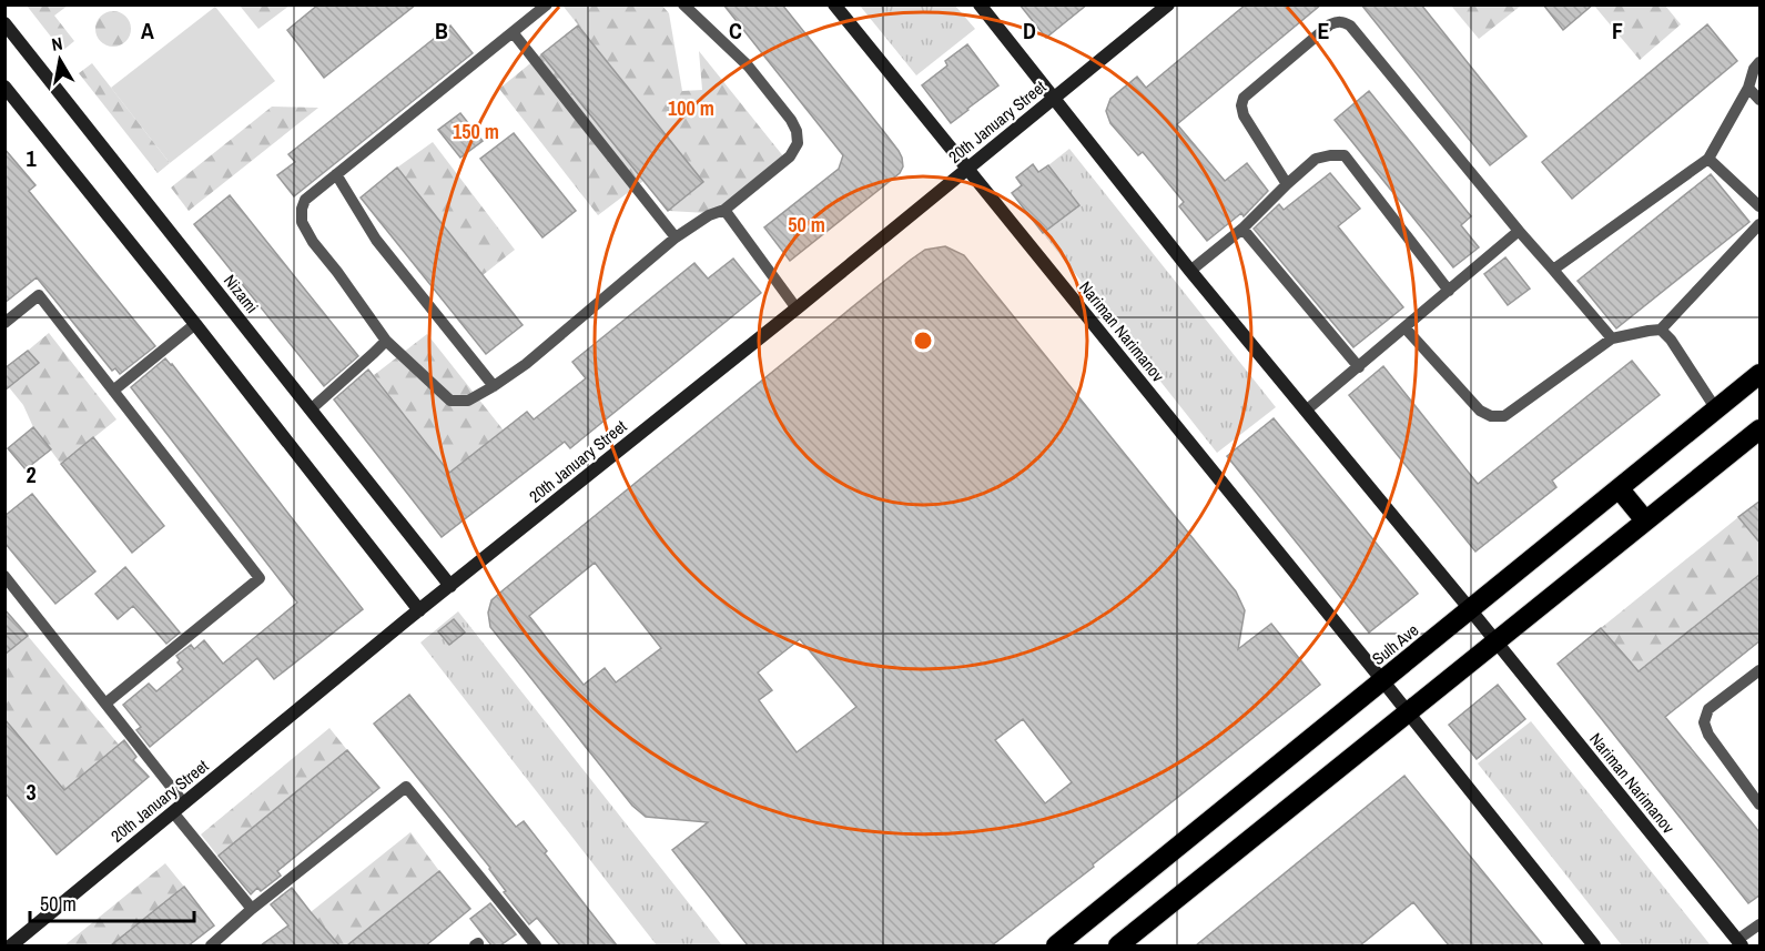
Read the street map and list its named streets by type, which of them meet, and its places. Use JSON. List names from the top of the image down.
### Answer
{
  "streets": {
    "highway": ["Sulh Ave"],
    "street": ["20th January Street", "Nizami", "Nariman Narimanov"]
  },
  "crossings": [
    ["20th January Street", "Nizami"],
    ["20th January Street", "Nariman Narimanov"],
    ["Nariman Narimanov", "Sulh Ave"]
  ],
  "scale_bar": "50 m",
  "north": "top",
  "grid": {
    "columns": [
      "A",
      "B",
      "C",
      "D",
      "E",
      "F"
    ],
    "rows": ["1", "2", "3"]
  },
  "rings": ["100 m", "150 m", "50 m"]
}
